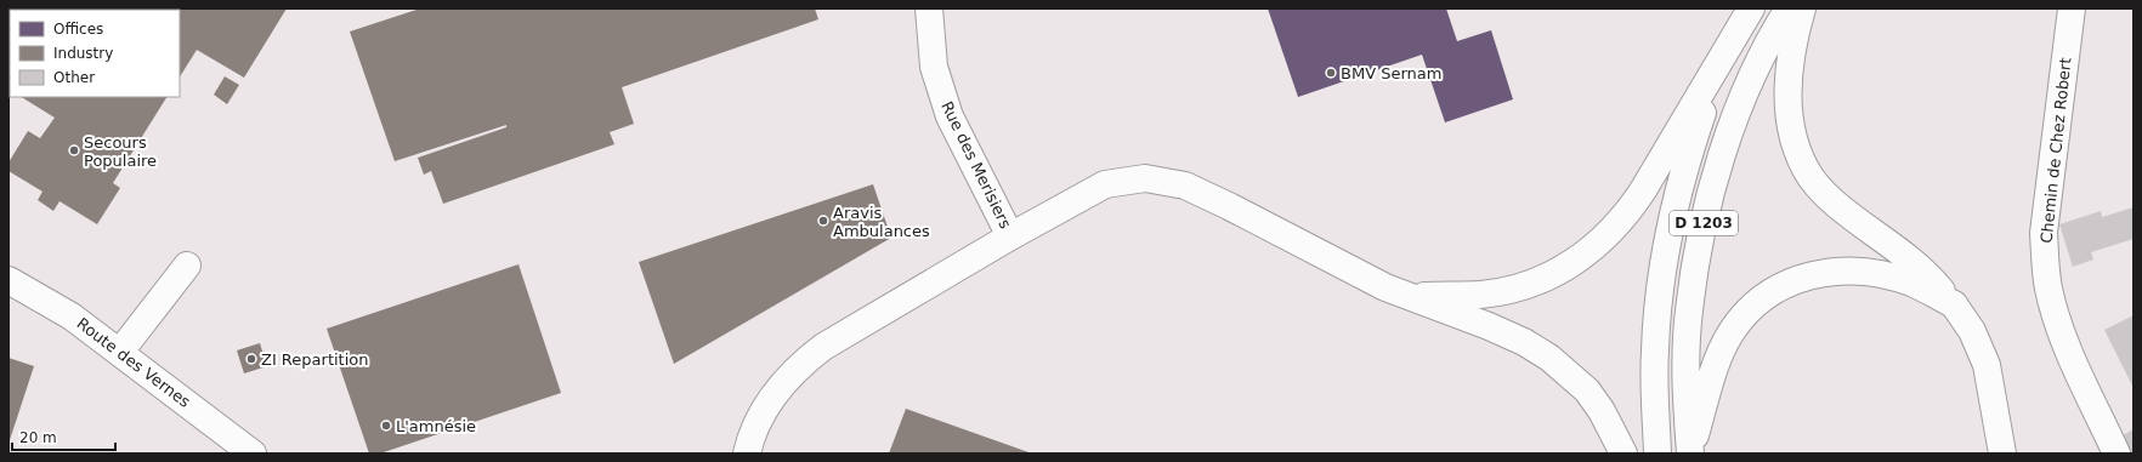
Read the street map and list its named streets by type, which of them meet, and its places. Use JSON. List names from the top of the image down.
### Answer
{
  "streets": {
    "main road": [
      "Chemin de Chez Robert",
      "Rue des Merisiers",
      "D 1203",
      "Route des Vernes"
    ]
  },
  "places": [
    "BMV Sernam",
    "Secours Populaire",
    "Aravis Ambulances",
    "ZI Repartition",
    "L'amnésie"
  ],
  "legend": ["Offices", "Industry", "Other"],
  "scale_bar": "20 m"
}
